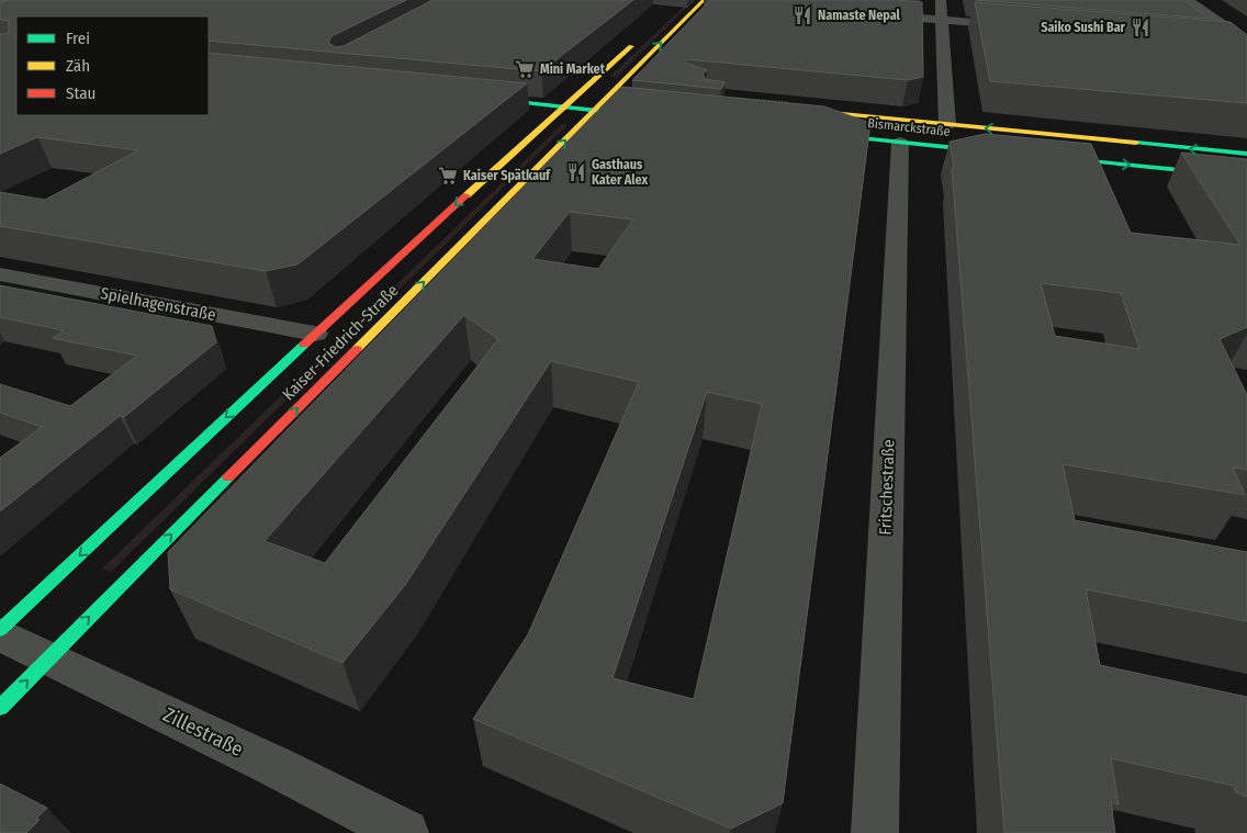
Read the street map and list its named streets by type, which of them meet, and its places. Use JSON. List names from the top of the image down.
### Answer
{
  "streets": {
    "main road": ["Bismarckstraße", "Kaiser-Friedrich-Straße"],
    "street": ["Spielhagenstraße", "Fritschestraße", "Zillestraße"]
  },
  "crossings": [
    ["Bismarckstraße", "Fritschestraße"],
    ["Spielhagenstraße", "Kaiser-Friedrich-Straße"],
    ["Kaiser-Friedrich-Straße", "Zillestraße"]
  ],
  "places": {
    "restaurant": ["Namaste Nepal", "Saiko Sushi Bar", "Gasthaus Kater Alex"],
    "supermarket": ["Mini Market", "Kaiser Spätkauf"]
  },
  "legend": ["Frei", "Zäh", "Stau"]
}
